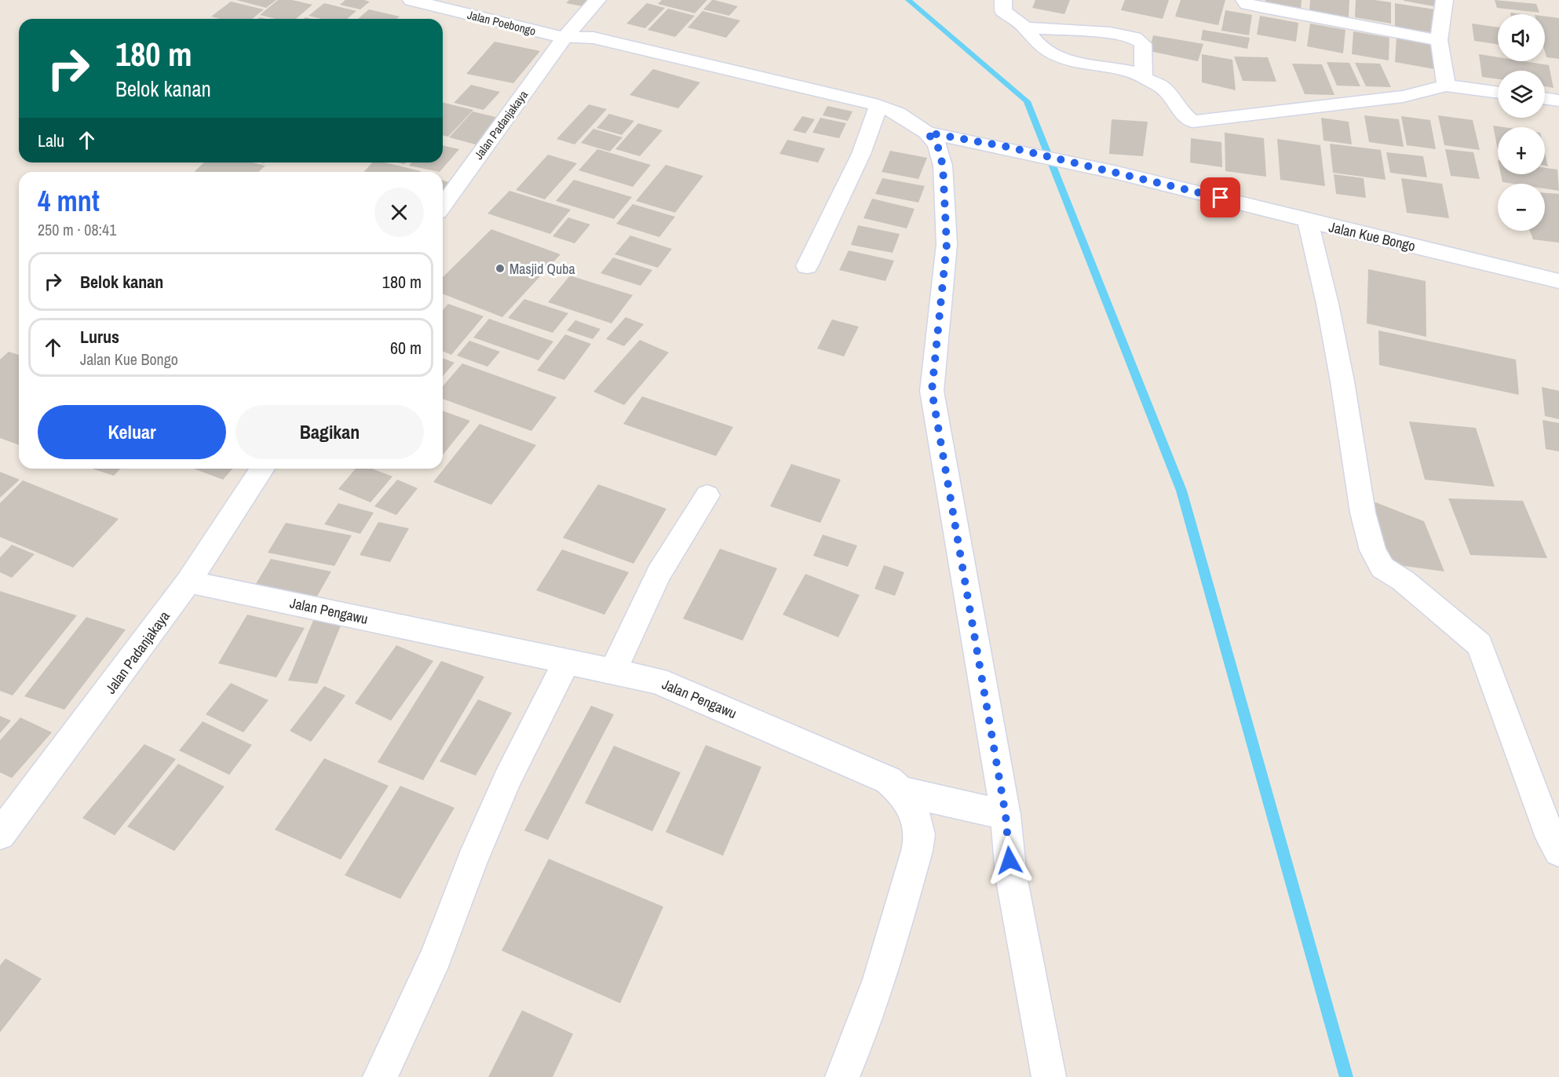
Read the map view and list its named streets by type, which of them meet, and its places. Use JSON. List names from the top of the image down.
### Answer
{
  "streets": {
    "street": [
      "Jalan Poebongo",
      "Jalan Padanjakaya",
      "Jalan Kue Bongo",
      "Jalan Pengawu"
    ]
  },
  "crossings": [
    ["Jalan Poebongo", "Jalan Padanjakaya"],
    ["Jalan Padanjakaya", "Jalan Pengawu"]
  ],
  "places": ["Masjid Quba"],
  "page": {
    "map_buttons": ["+", "−"],
    "turn": ["180 m", "Belok kanan"],
    "then": "Lalu",
    "heading": ["4 mnt", "250 m · 08:41"],
    "list": [
      {
        "name": "Belok kanan",
        "value": "180 m"
      },
      {
        "name": "Lurus",
        "note": "Jalan Kue Bongo",
        "value": "60 m"
      }
    ],
    "buttons": ["Keluar", "Bagikan"]
  }
}
